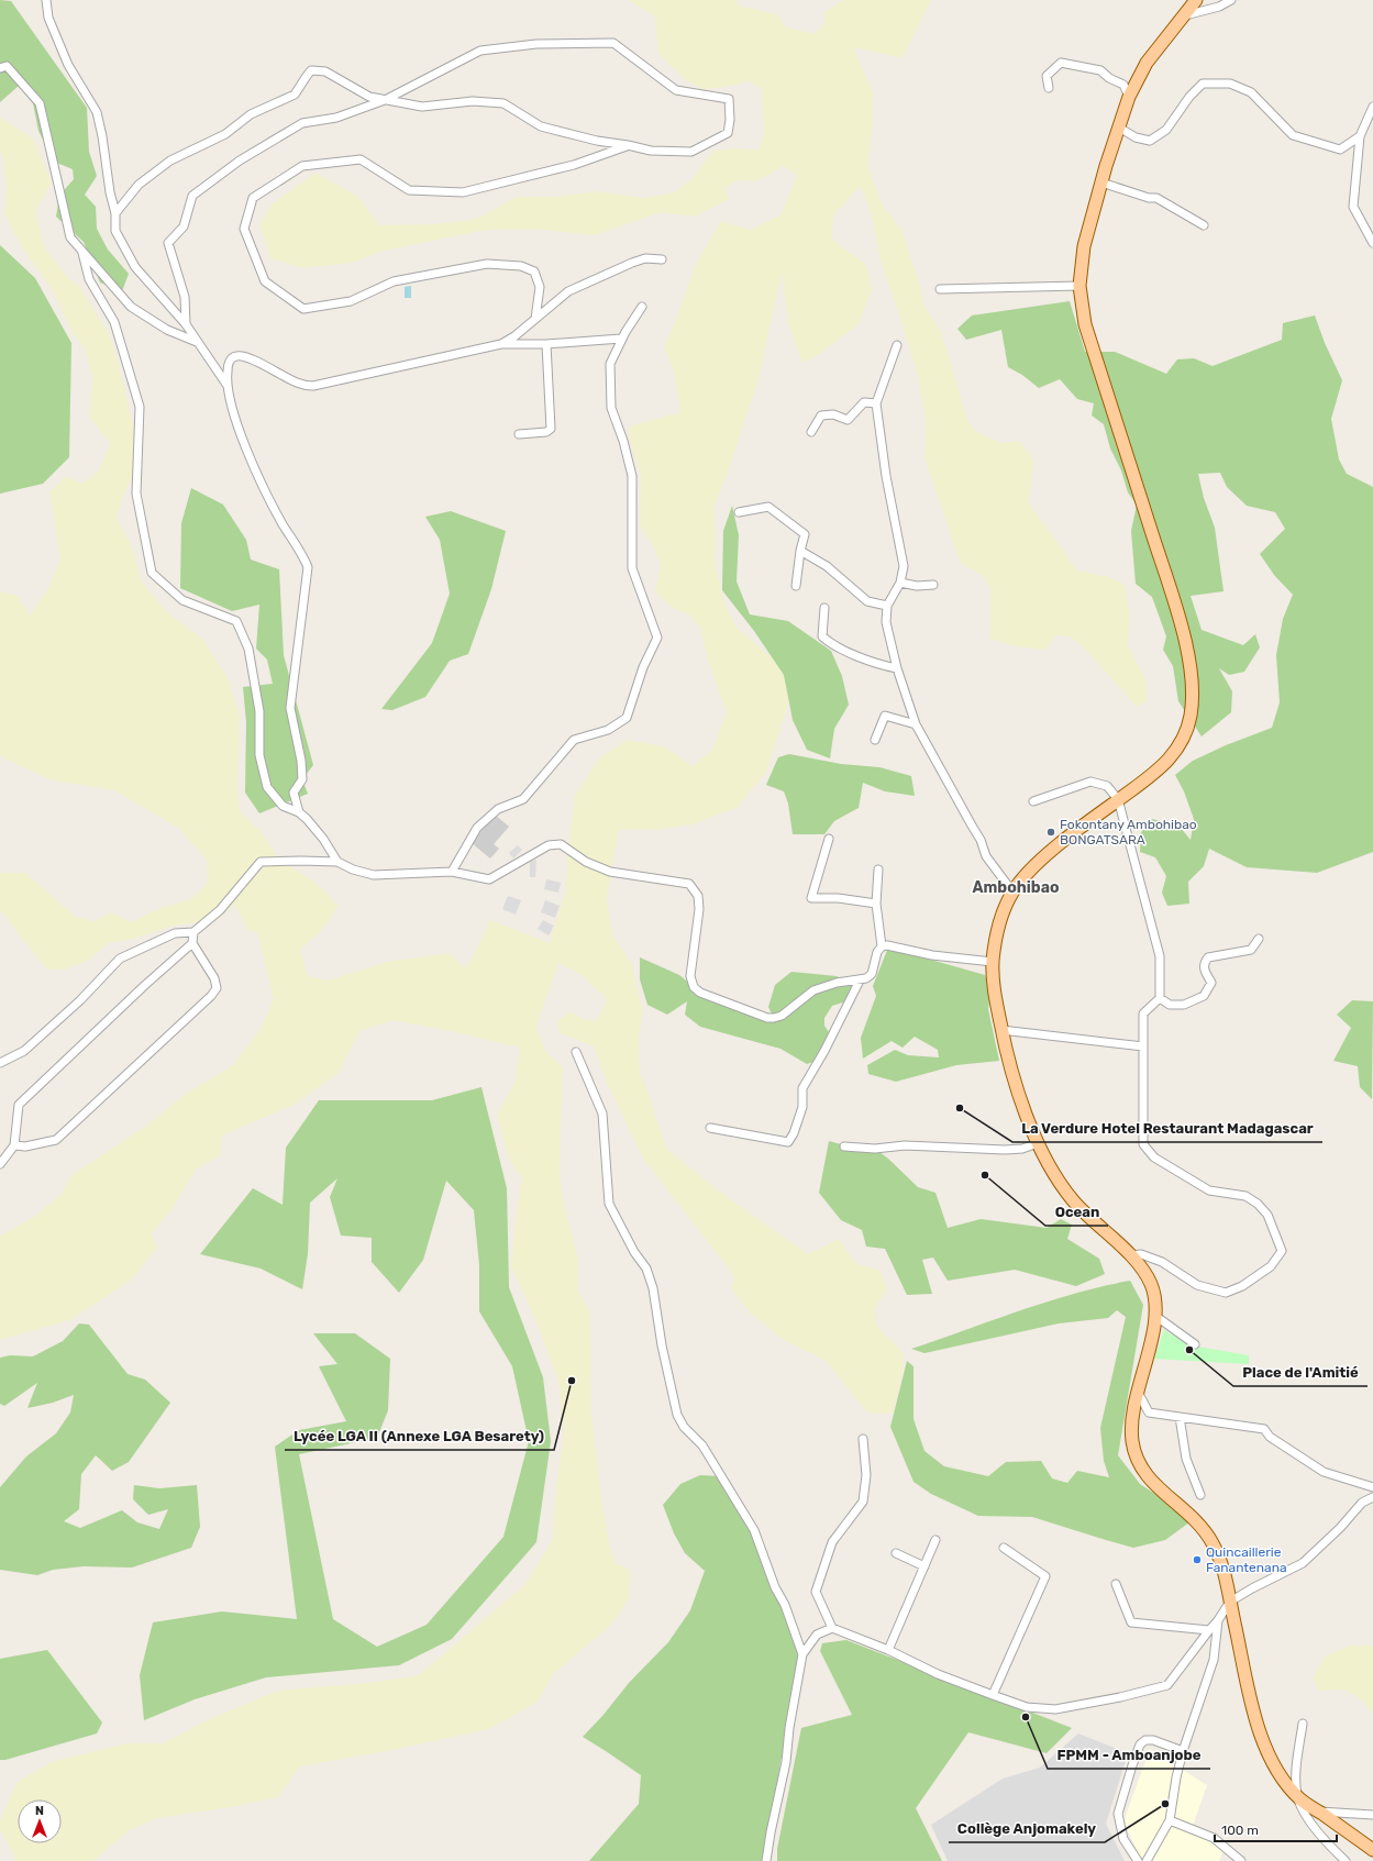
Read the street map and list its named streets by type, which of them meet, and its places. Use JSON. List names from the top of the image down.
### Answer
{
  "districts": ["Ambohibao"],
  "places": [
    "Fokontany Ambohibao BONGATSARA",
    "La Verdure Hotel Restaurant Madagascar",
    "Ocean",
    "Place de l'Amitié",
    "Lycée LGA II (Annexe LGA Besarety)",
    "Quincaillerie Fanantenana",
    "FPMM - Amboanjobe",
    "Collège Anjomakely"
  ],
  "scale_bar": "100 m",
  "north": "top"
}
